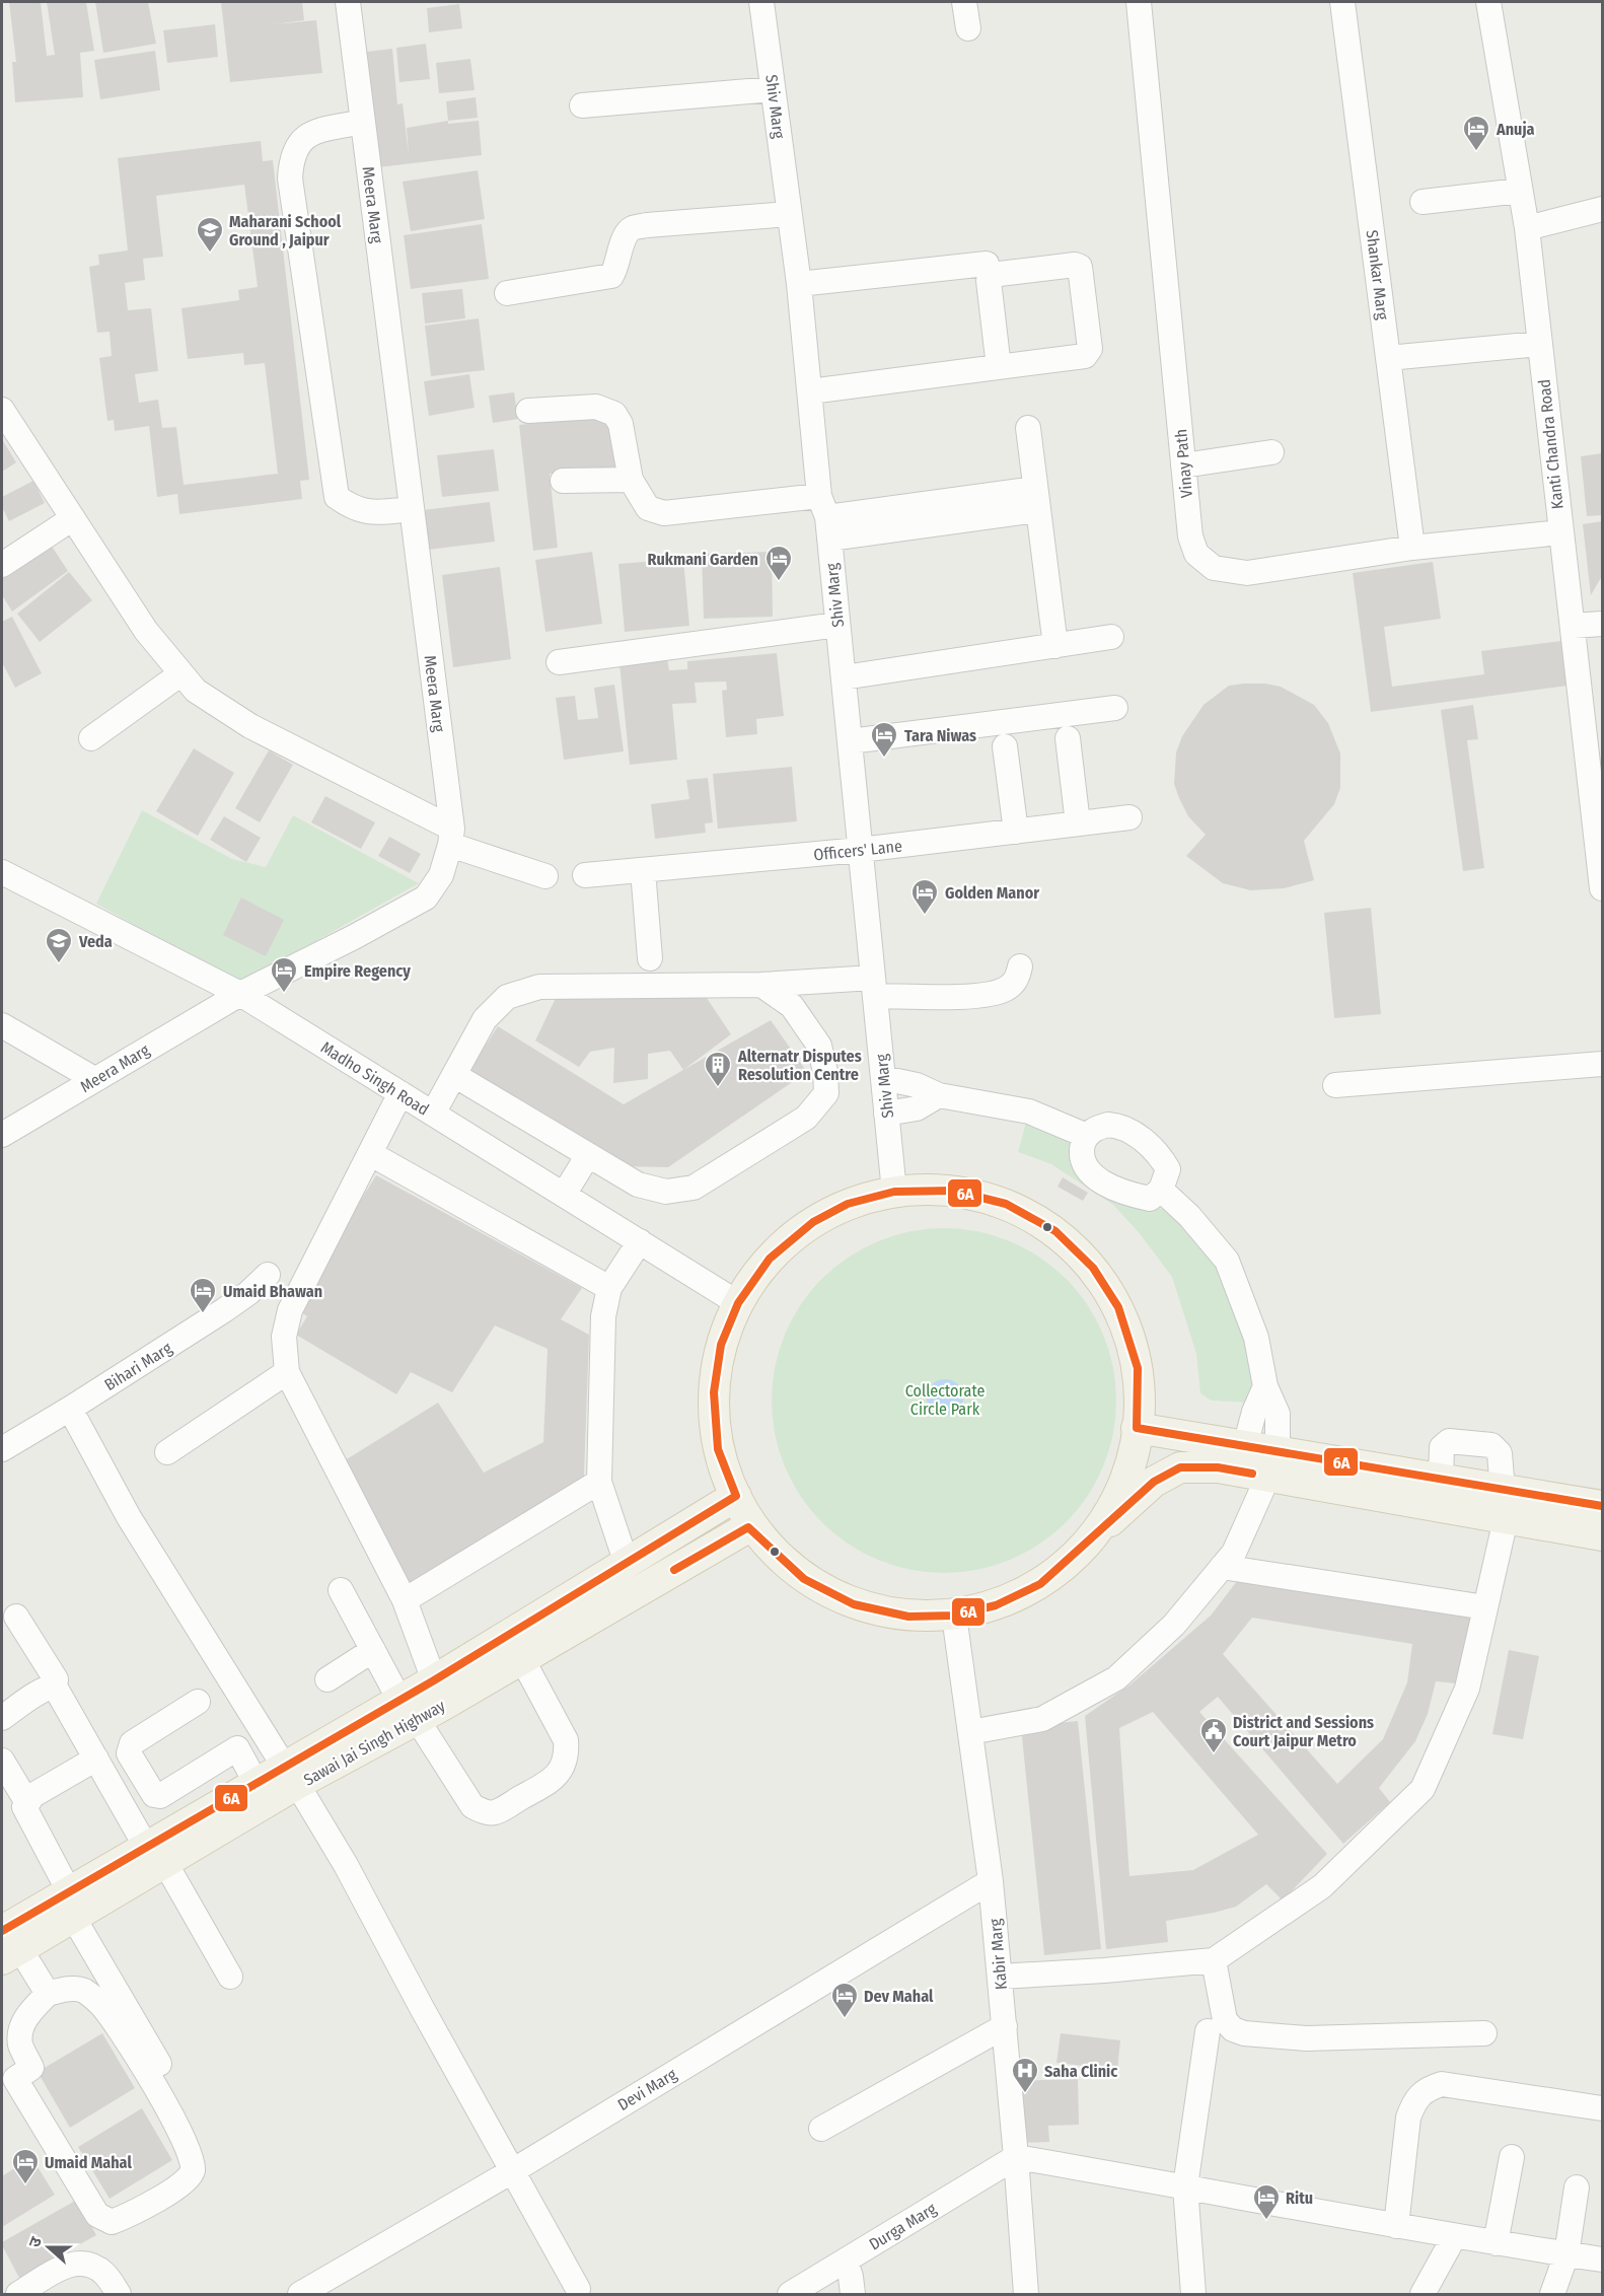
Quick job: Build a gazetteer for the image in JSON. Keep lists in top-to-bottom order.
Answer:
{
  "streets": {
    "main road": ["Sawai Jai Singh Highway"],
    "street": [
      "Shiv Marg",
      "Meera Marg",
      "Shankar Marg",
      "Kanti Chandra Road",
      "Vinay Path",
      "Officers' Lane",
      "Madho Singh Road",
      "Bihari Marg",
      "Kabir Marg",
      "Devi Marg",
      "Durga Marg"
    ]
  },
  "crossings": [
    ["Shiv Marg", "Officers' Lane"],
    ["Meera Marg", "Madho Singh Road"],
    ["Shankar Marg", "Vinay Path"],
    ["Kanti Chandra Road", "Vinay Path"],
    ["Kabir Marg", "Devi Marg"],
    ["Kabir Marg", "Durga Marg"]
  ],
  "parks": ["Collectorate Circle Park"],
  "places": {
    "hotel": [
      "Anuja",
      "Rukmani Garden",
      "Tara Niwas",
      "Golden Manor",
      "Empire Regency",
      "Umaid Bhawan",
      "Dev Mahal",
      "Umaid Mahal",
      "Ritu"
    ],
    "school or university": ["Maharani School Ground , Jaipur", "Veda"],
    "building": ["Alternatr Disputes Resolution Centre"],
    "public building": ["District and Sessions Court Jaipur Metro"],
    "hospital": ["Saha Clinic"]
  },
  "lines": ["transit line 6A"],
  "north": "left"
}
